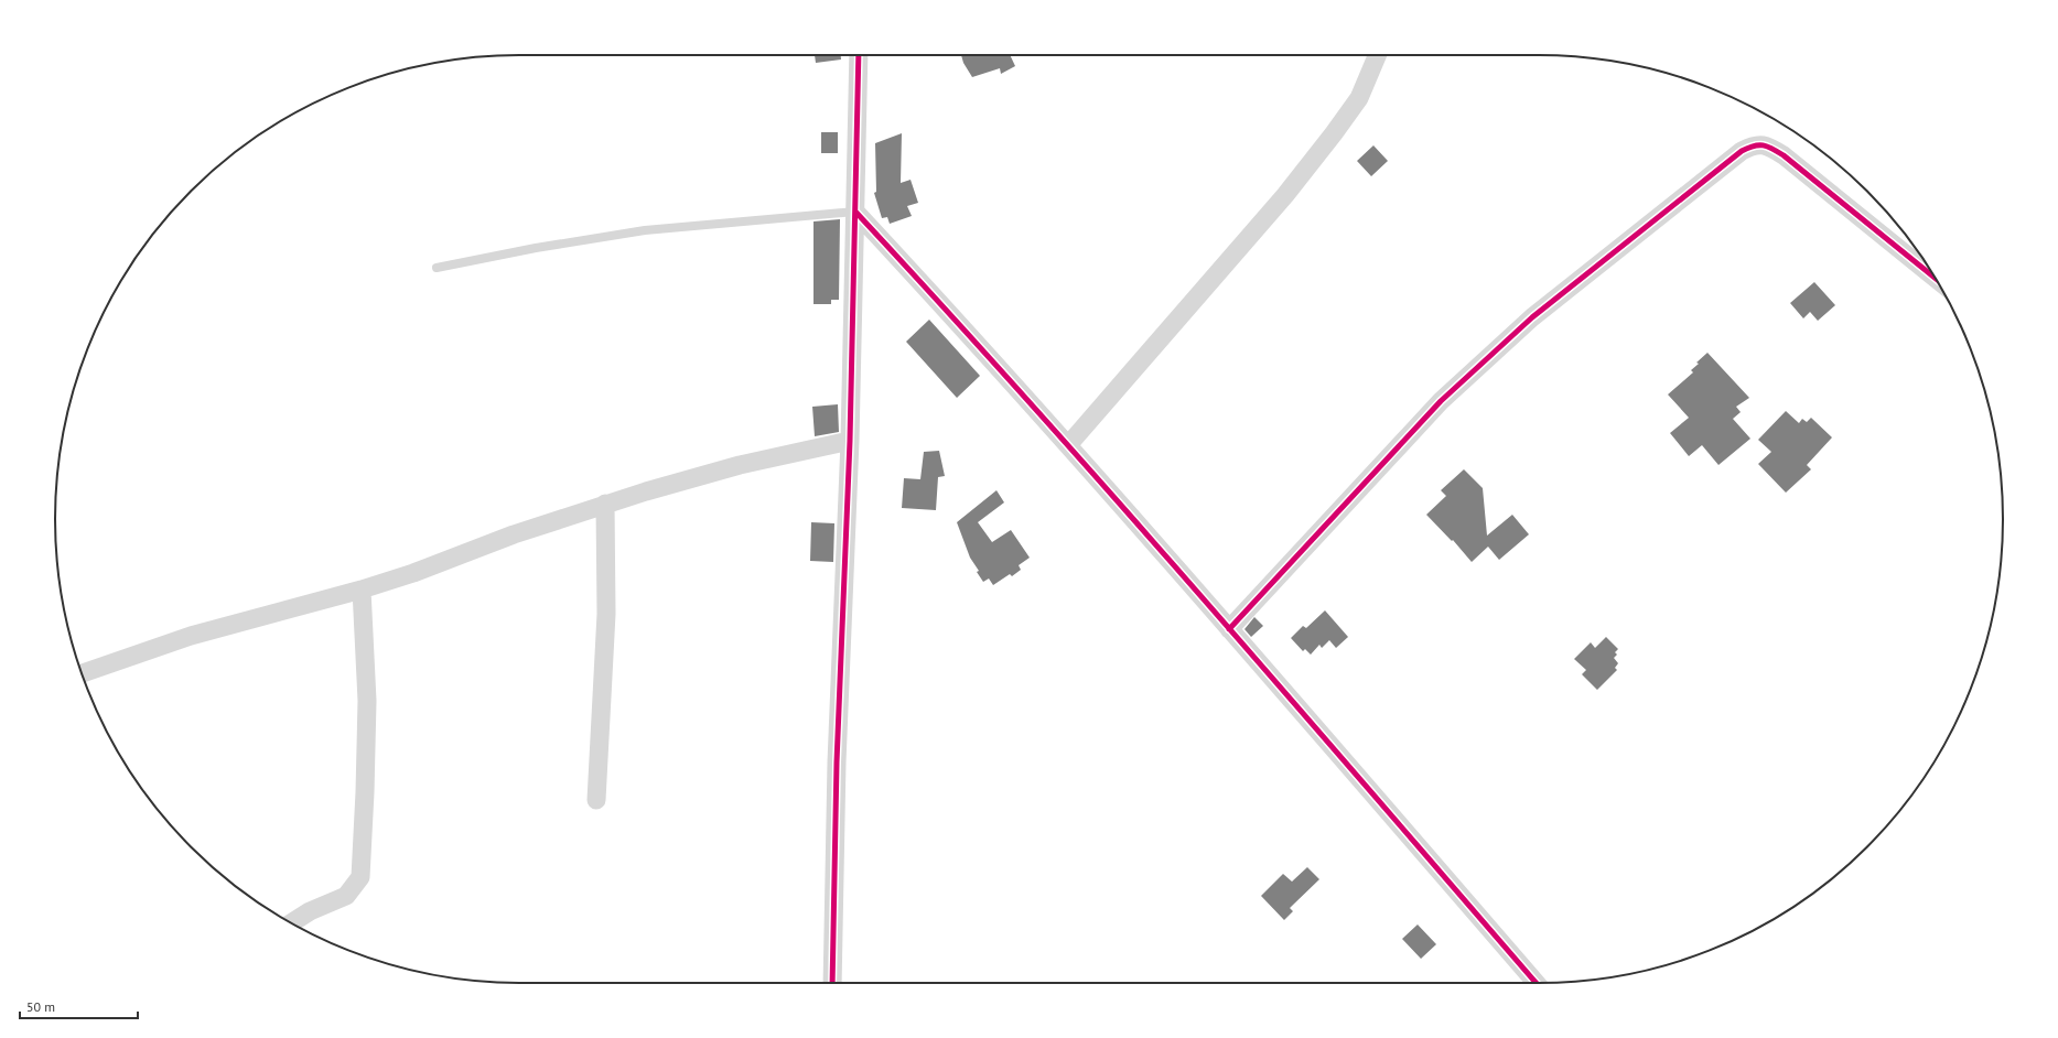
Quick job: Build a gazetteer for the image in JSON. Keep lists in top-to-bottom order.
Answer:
{
  "scale_bar": "50 m"
}
